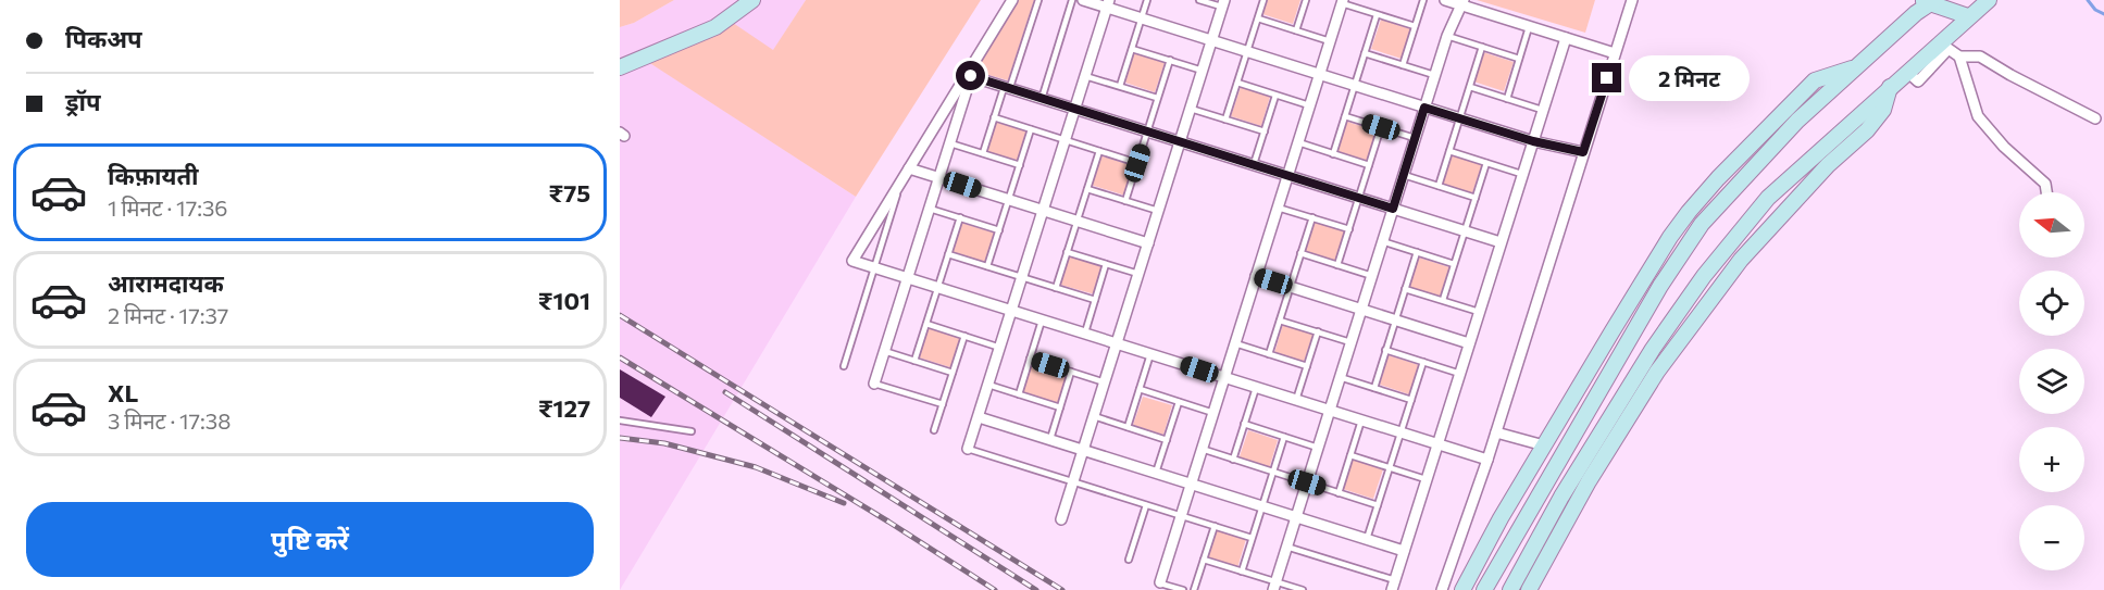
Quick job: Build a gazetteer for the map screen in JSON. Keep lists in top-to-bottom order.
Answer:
{
  "north": "left",
  "page": {
    "banner": ["पिकअप", "ड्रॉप"],
    "bubble": "2 मिनट",
    "list": [
      {
        "name": "किफ़ायती",
        "note": "1 मिनट · 17:36",
        "value": "₹75"
      },
      {
        "name": "आरामदायक",
        "note": "2 मिनट · 17:37",
        "value": "₹101"
      },
      {
        "name": "XL",
        "note": "3 मिनट · 17:38",
        "value": "₹127"
      }
    ],
    "map_buttons": ["+", "−"],
    "buttons": "पुष्टि करें"
  }
}
